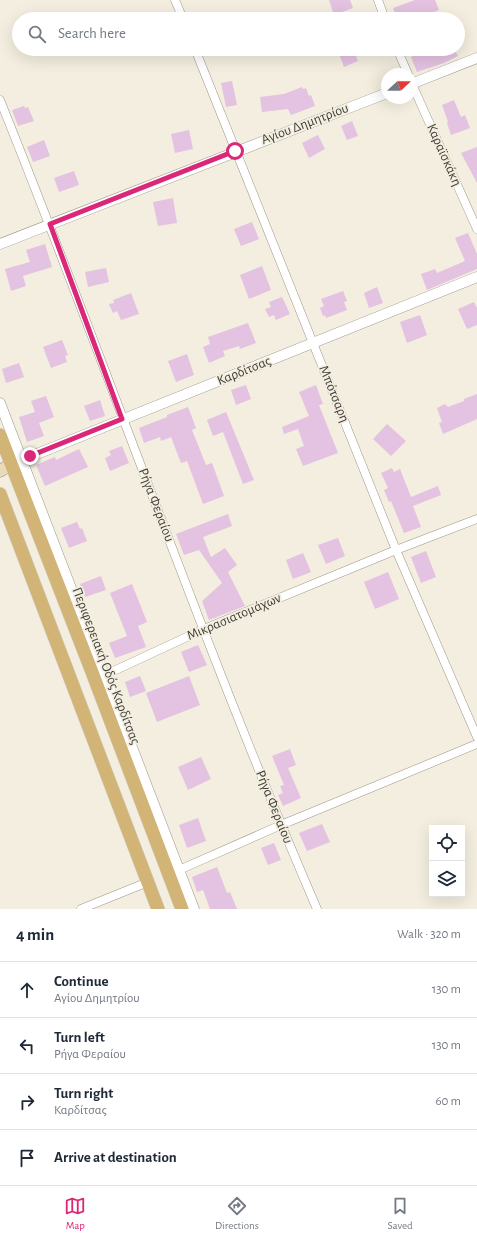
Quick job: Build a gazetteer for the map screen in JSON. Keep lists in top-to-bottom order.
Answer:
{
  "streets": {
    "main road": ["Περιφερειακή Οδός Καρδίτσας"],
    "street": [
      "Αγίου Δημητρίου",
      "Καραϊσκάκη",
      "Καρδίτσας",
      "Μπότσαρη",
      "Ρήγα Φεραίου",
      "Μικρασιατομάχων"
    ]
  },
  "crossings": [
    ["Αγίου Δημητρίου", "Μπότσαρη"],
    ["Αγίου Δημητρίου", "Ρήγα Φεραίου"],
    ["Καρδίτσας", "Μπότσαρη"],
    ["Καρδίτσας", "Ρήγα Φεραίου"],
    ["Καρδίτσας", "Περιφερειακή Οδός Καρδίτσας"],
    ["Μπότσαρη", "Μικρασιατομάχων"],
    ["Ρήγα Φεραίου", "Μικρασιατομάχων"]
  ],
  "north": "right",
  "page": {
    "search": "Search here",
    "heading": ["4 min", "Walk · 320 m"],
    "list": [
      ["Continue", "Αγίου Δημητρίου", "130 m"],
      ["Turn left", "Ρήγα Φεραίου", "130 m"],
      ["Turn right", "Καρδίτσας", "60 m"],
      "Arrive at destination"
    ],
    "nav": ["Map", "Directions", "Saved"]
  }
}
